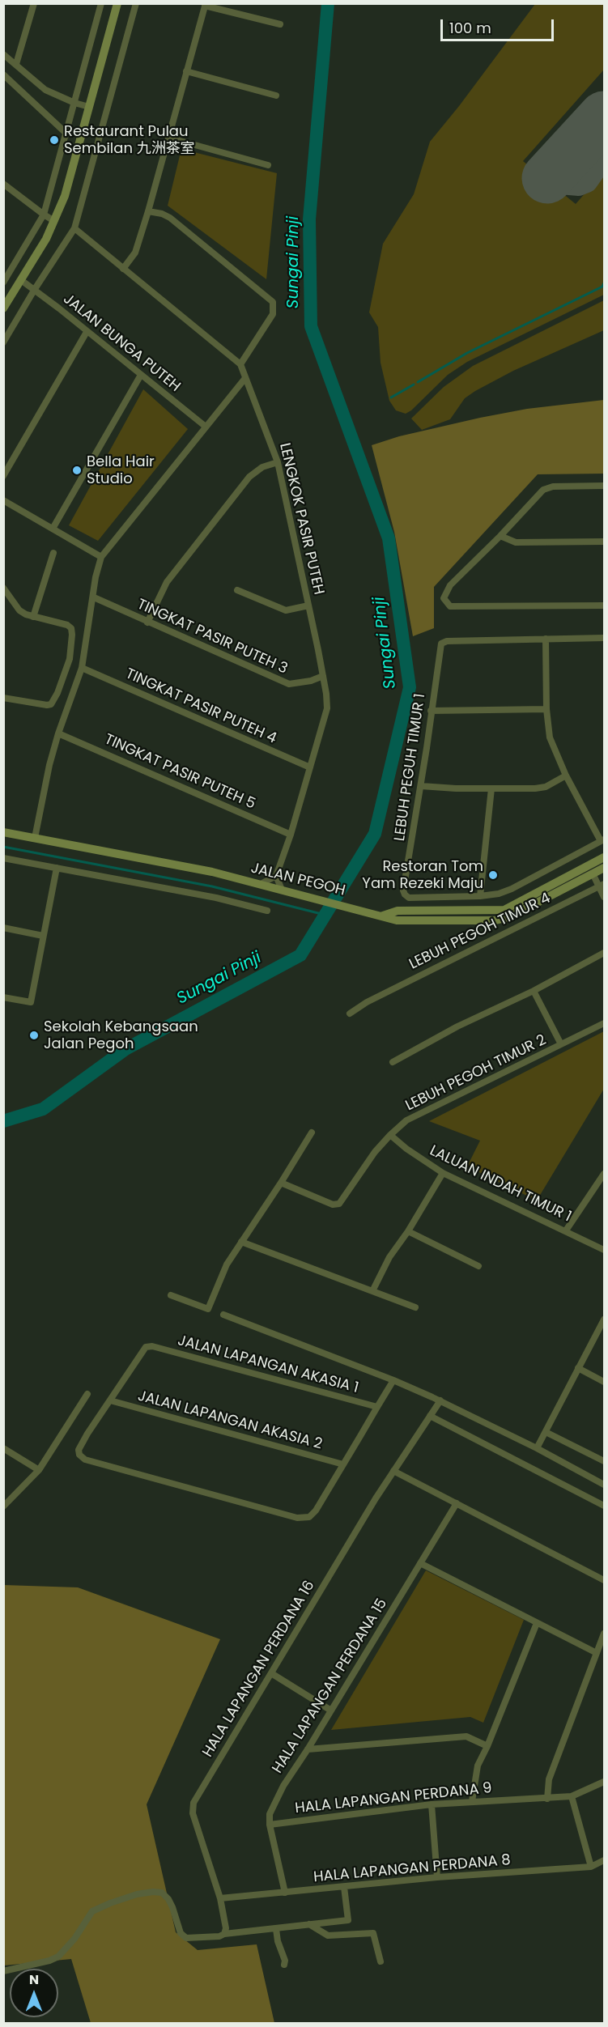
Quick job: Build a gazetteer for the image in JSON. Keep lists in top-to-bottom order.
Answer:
{
  "streets": {
    "street": [
      "JALAN BUNGA PUTEH",
      "LENGKOK PASIR PUTEH",
      "TINGKAT PASIR PUTEH 3",
      "TINGKAT PASIR PUTEH 4",
      "LEBUH PEGUH TIMUR 1",
      "TINGKAT PASIR PUTEH 5",
      "JALAN PEGOH",
      "LEBUH PEGOH TIMUR 4",
      "LEBUH PEGOH TIMUR 2",
      "LALUAN INDAH TIMUR 1",
      "JALAN LAPANGAN AKASIA 1",
      "JALAN LAPANGAN AKASIA 2",
      "HALA LAPANGAN PERDANA 16",
      "HALA LAPANGAN PERDANA 15",
      "HALA LAPANGAN PERDANA 9",
      "HALA LAPANGAN PERDANA 8"
    ]
  },
  "crossings": [
    ["LENGKOK PASIR PUTEH", "TINGKAT PASIR PUTEH 3"],
    ["LENGKOK PASIR PUTEH", "TINGKAT PASIR PUTEH 4"],
    ["LENGKOK PASIR PUTEH", "TINGKAT PASIR PUTEH 5"],
    ["LEBUH PEGOH TIMUR 2", "LALUAN INDAH TIMUR 1"],
    ["JALAN LAPANGAN AKASIA 1", "JALAN LAPANGAN AKASIA 2"],
    ["HALA LAPANGAN PERDANA 16", "HALA LAPANGAN PERDANA 8"],
    ["HALA LAPANGAN PERDANA 15", "HALA LAPANGAN PERDANA 9"],
    ["HALA LAPANGAN PERDANA 15", "HALA LAPANGAN PERDANA 8"]
  ],
  "water": ["Sungai Pinji"],
  "places": [
    "Restaurant Pulau Sembilan 九洲茶室",
    "Bella Hair Studio",
    "Restoran Tom Yam Rezeki Maju",
    "Sekolah Kebangsaan Jalan Pegoh"
  ],
  "scale_bar": "100 m",
  "north": "top"
}
